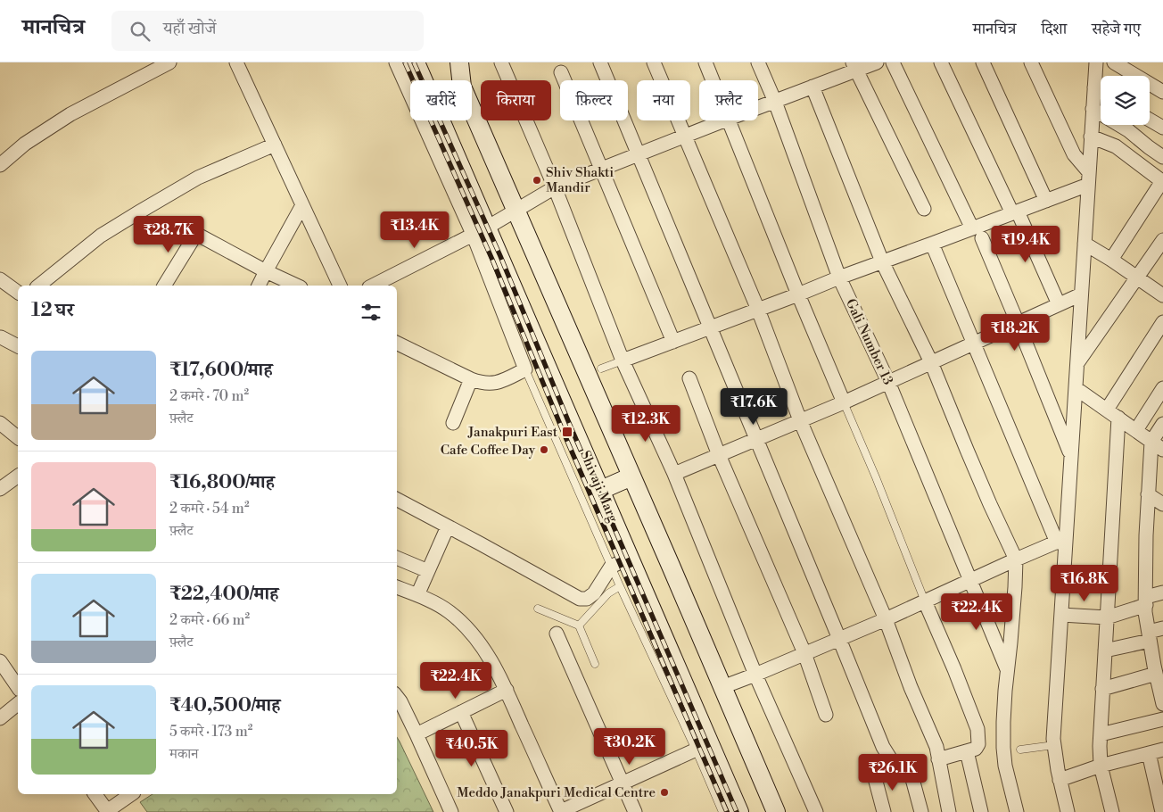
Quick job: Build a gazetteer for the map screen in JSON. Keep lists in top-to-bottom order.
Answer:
{
  "streets": {
    "main road": ["Shivaji Marg"],
    "street": ["Gali Number 13"]
  },
  "places": {
    "other": ["Shiv Shakti Mandir", "Cafe Coffee Day", "Meddo Janakpuri Medical Centre"],
    "transit": ["Janakpuri East"]
  },
  "page": {
    "header": "मानचित्र",
    "search": "यहाँ खोजें",
    "nav": ["मानचित्र", "दिशा", "सहेजे गए"],
    "chip": [
      "खरीदें",
      "किराया",
      "फ़िल्टर",
      "नया",
      "फ़्लैट"
    ],
    "price": [
      "₹13.4K",
      "₹28.7K",
      "₹19.4K",
      "₹18.2K",
      "₹17.6K",
      "₹12.3K",
      "₹16.8K",
      "₹22.4K",
      "₹22.4K",
      "₹30.2K",
      "₹40.5K",
      "₹26.1K"
    ],
    "heading": "12 घर",
    "list": [
      {
        "name": "₹17,600/माह",
        "note": "2 कमरे · 70 m² · फ़्लैट"
      },
      {
        "name": "₹16,800/माह",
        "note": "2 कमरे · 54 m² · फ़्लैट"
      },
      {
        "name": "₹22,400/माह",
        "note": "2 कमरे · 66 m² · फ़्लैट"
      },
      {
        "name": "₹40,500/माह",
        "note": "5 कमरे · 173 m² · मकान"
      }
    ]
  }
}
